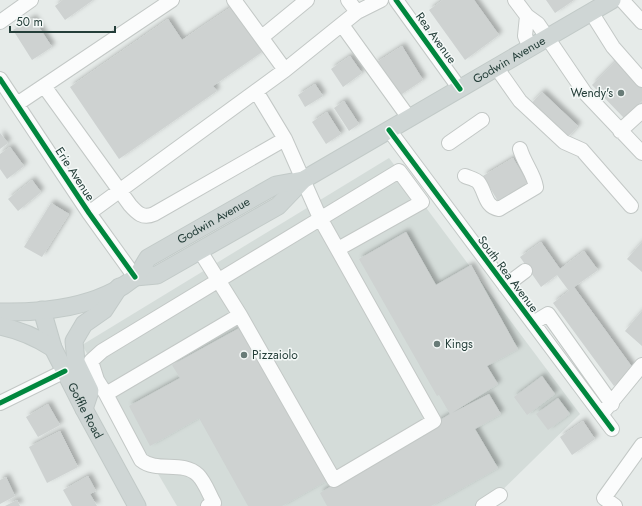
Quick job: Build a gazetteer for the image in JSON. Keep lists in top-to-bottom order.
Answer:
{
  "streets": {
    "main road": ["Godwin Avenue", "Goffle Road"],
    "street": ["Rea Avenue", "Erie Avenue", "South Rea Avenue"]
  },
  "crossings": [
    ["Rea Avenue", "Godwin Avenue"],
    ["Godwin Avenue", "Erie Avenue"],
    ["Godwin Avenue", "South Rea Avenue"],
    ["Godwin Avenue", "Goffle Road"]
  ],
  "places": ["Wendy's", "Kings", "Pizzaiolo"],
  "scale_bar": "50 m"
}
